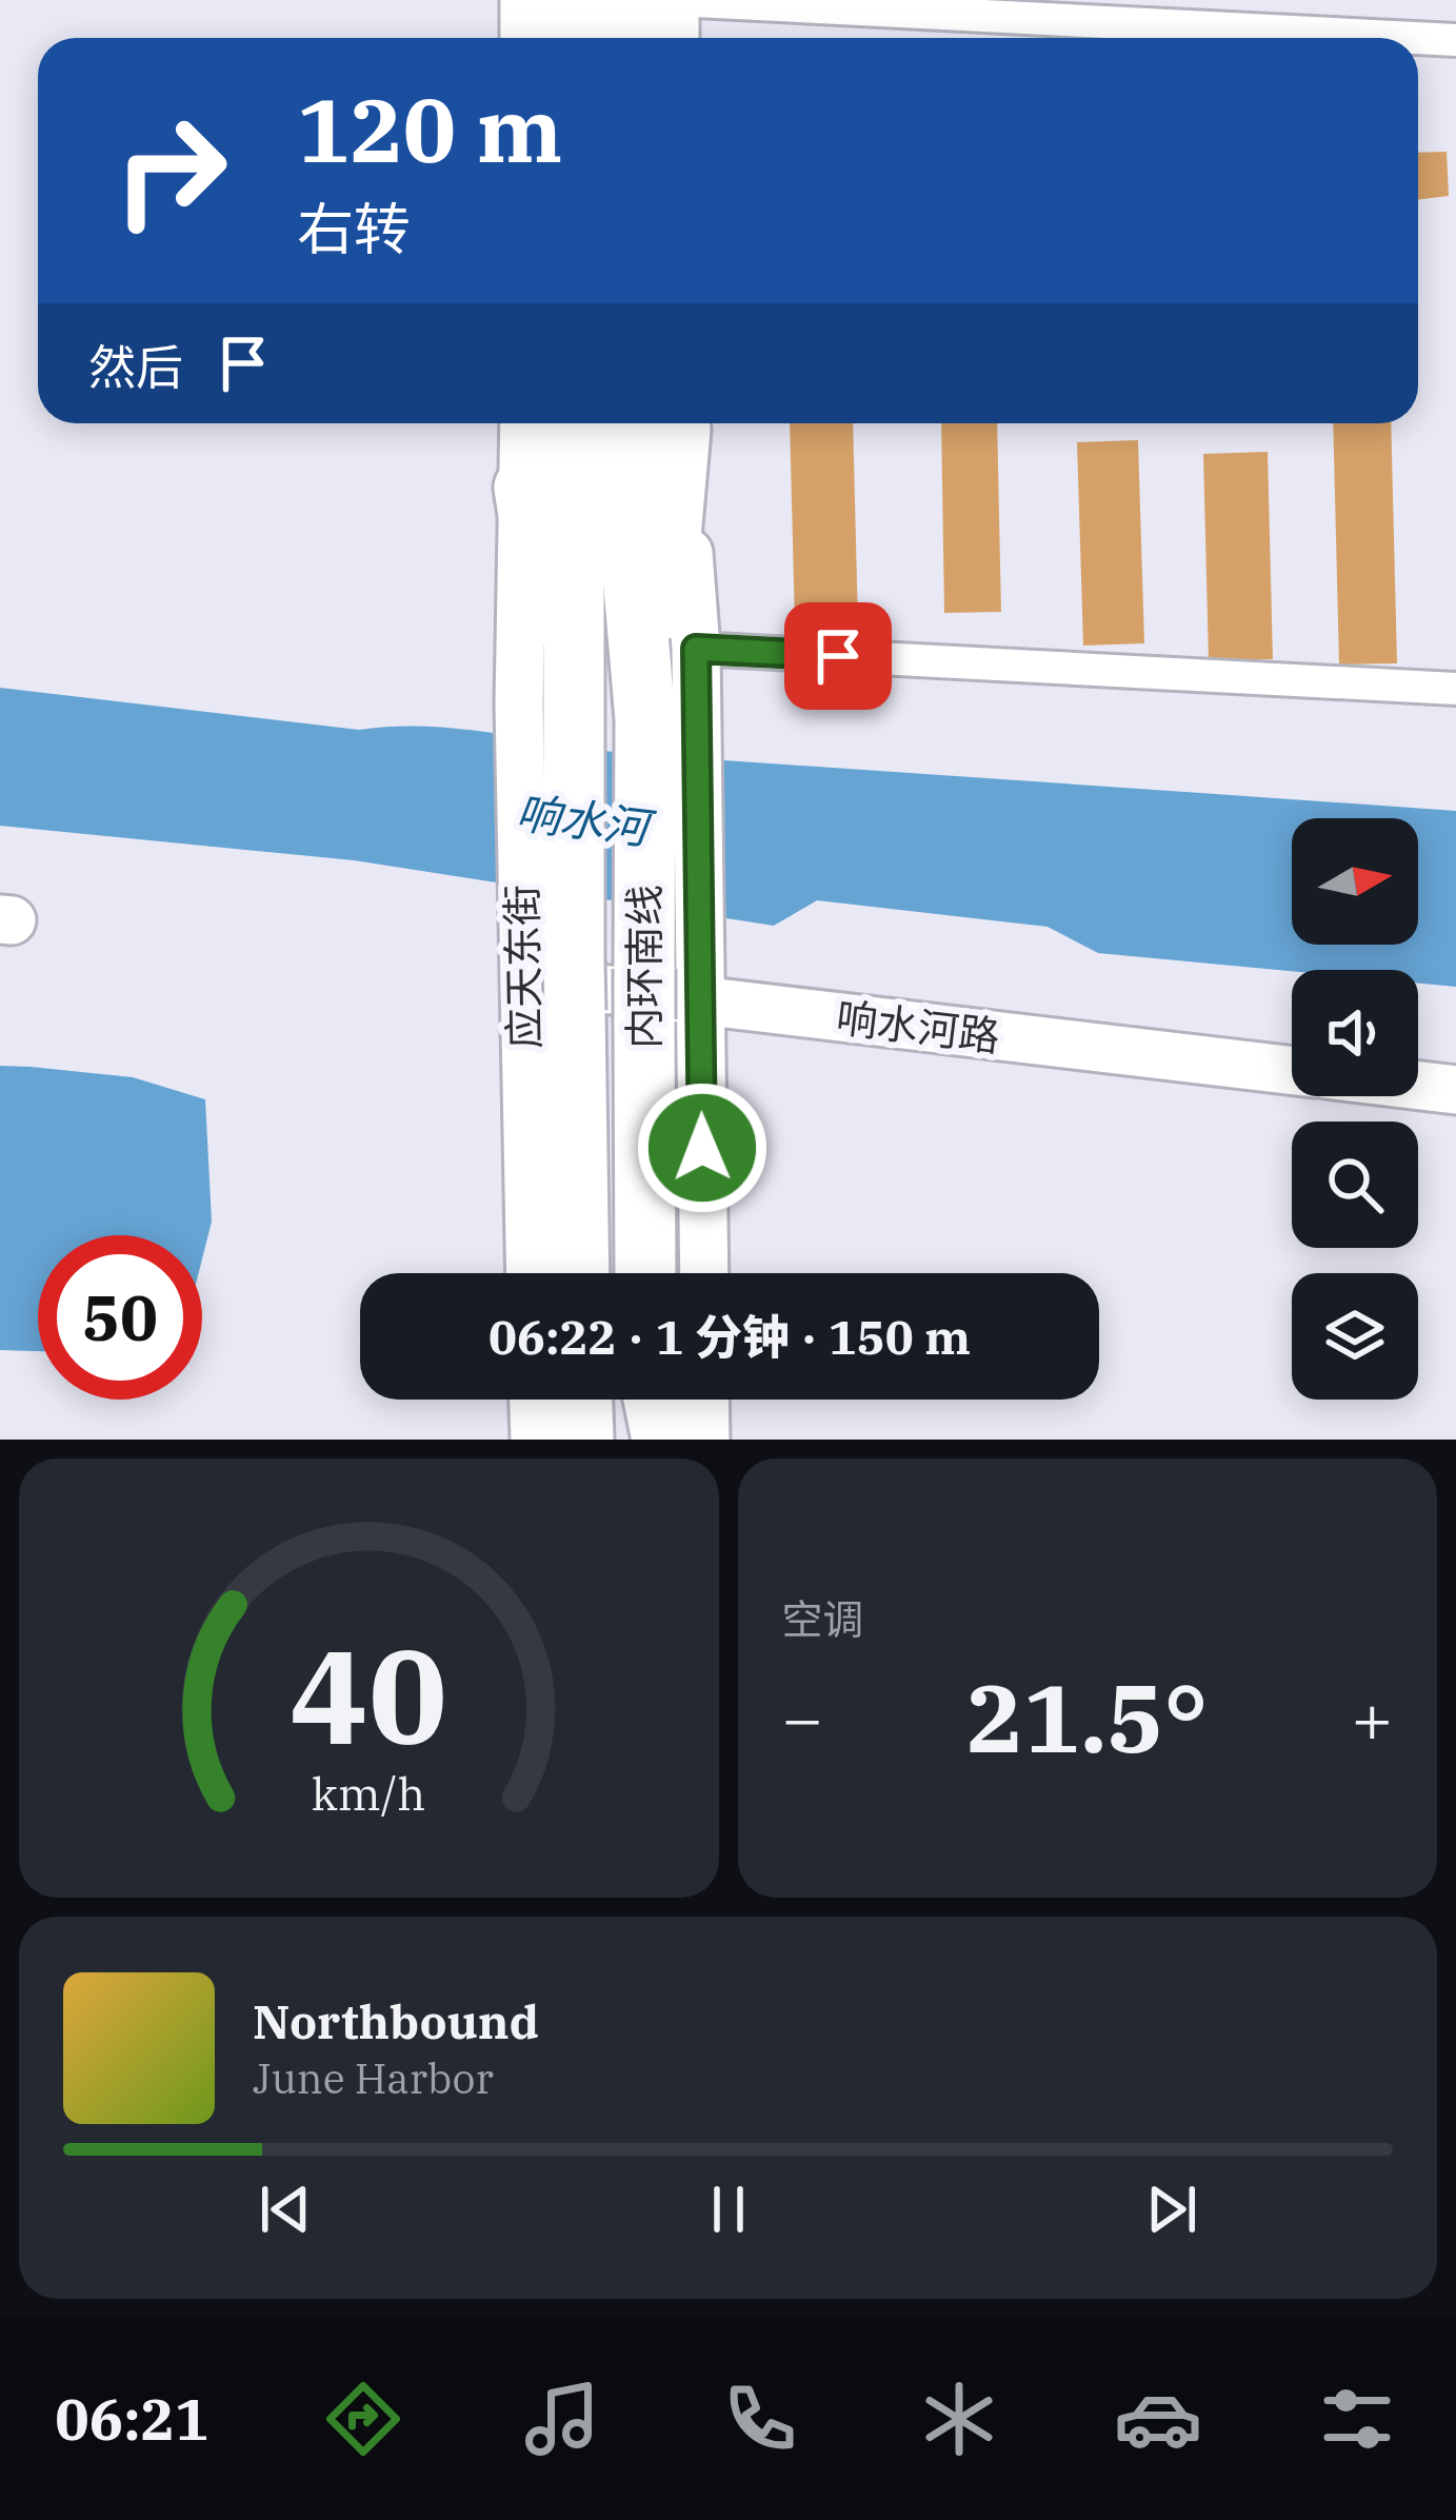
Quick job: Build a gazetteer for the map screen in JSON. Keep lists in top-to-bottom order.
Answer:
{
  "streets": {
    "highway": ["内环南线"],
    "main road": ["应天东街", "响水河路"]
  },
  "crossings": [
    ["应天东街", "内环南线"],
    ["应天东街", "响水河路"],
    ["内环南线", "响水河路"]
  ],
  "water": ["响水河"],
  "north": "right",
  "page": {
    "turn": ["120 m", "右转"],
    "then": "然后",
    "limit": "50",
    "trip": "06:22 · 1 分钟 · 150 m",
    "tile": "空调",
    "heat": ["−", "21.5°", "+"],
    "song": ["Northbound", "June Harbor"],
    "tabs": "06:21",
    "gauge": ["40", "km/h"]
  }
}
